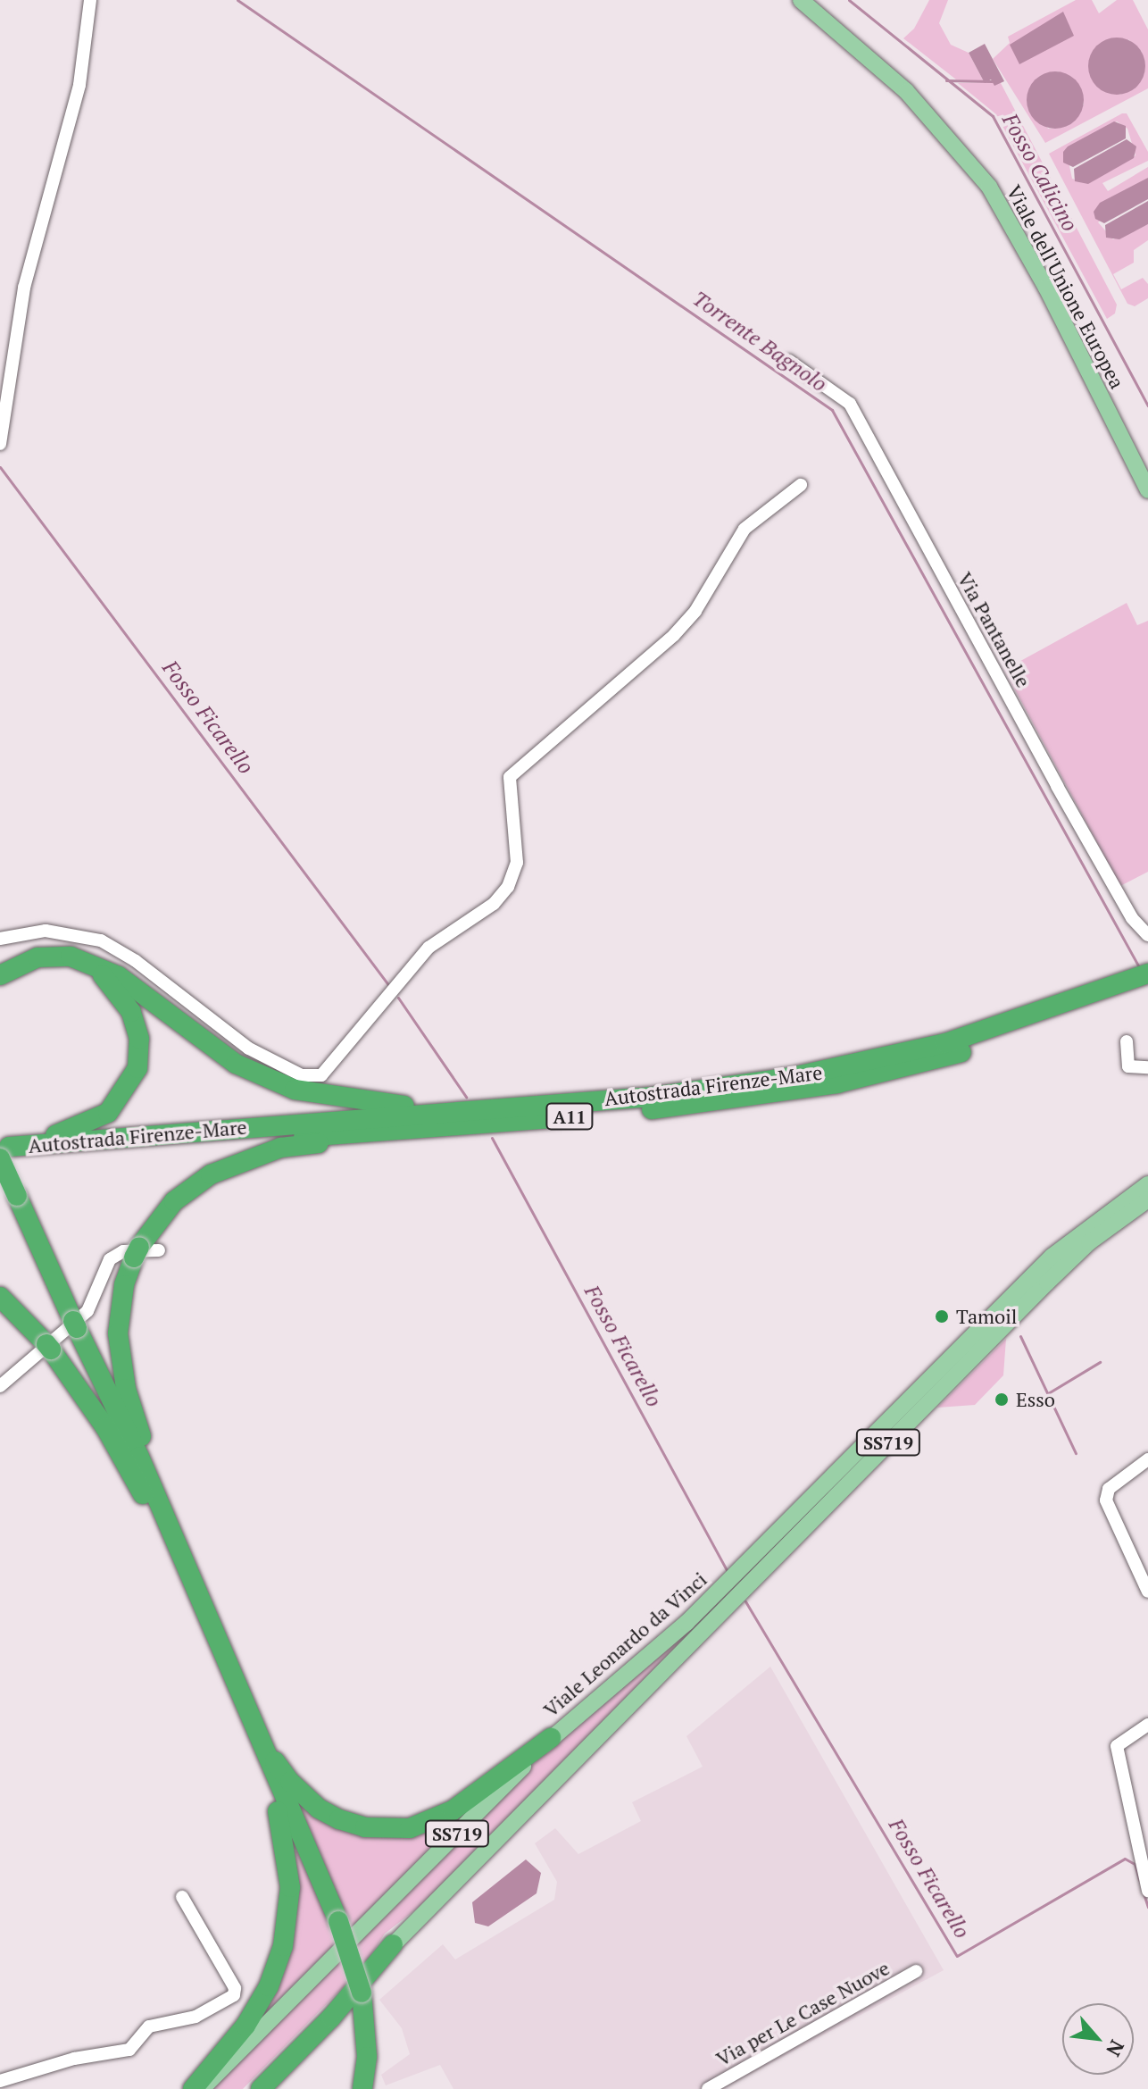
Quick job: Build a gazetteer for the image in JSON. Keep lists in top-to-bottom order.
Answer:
{
  "streets": {
    "highway": ["Autostrada Firenze-Mare", "A11"],
    "main road": ["Viale dell'Unione Europea", "SS719", "Viale Leonardo da Vinci"],
    "street": ["Via Pantanelle", "Via per Le Case Nuove"]
  },
  "water": ["Fosso Calicino", "Torrente Bagnolo", "Fosso Ficarello"],
  "places": ["Tamoil", "Esso"],
  "north": "bottom right"
}
